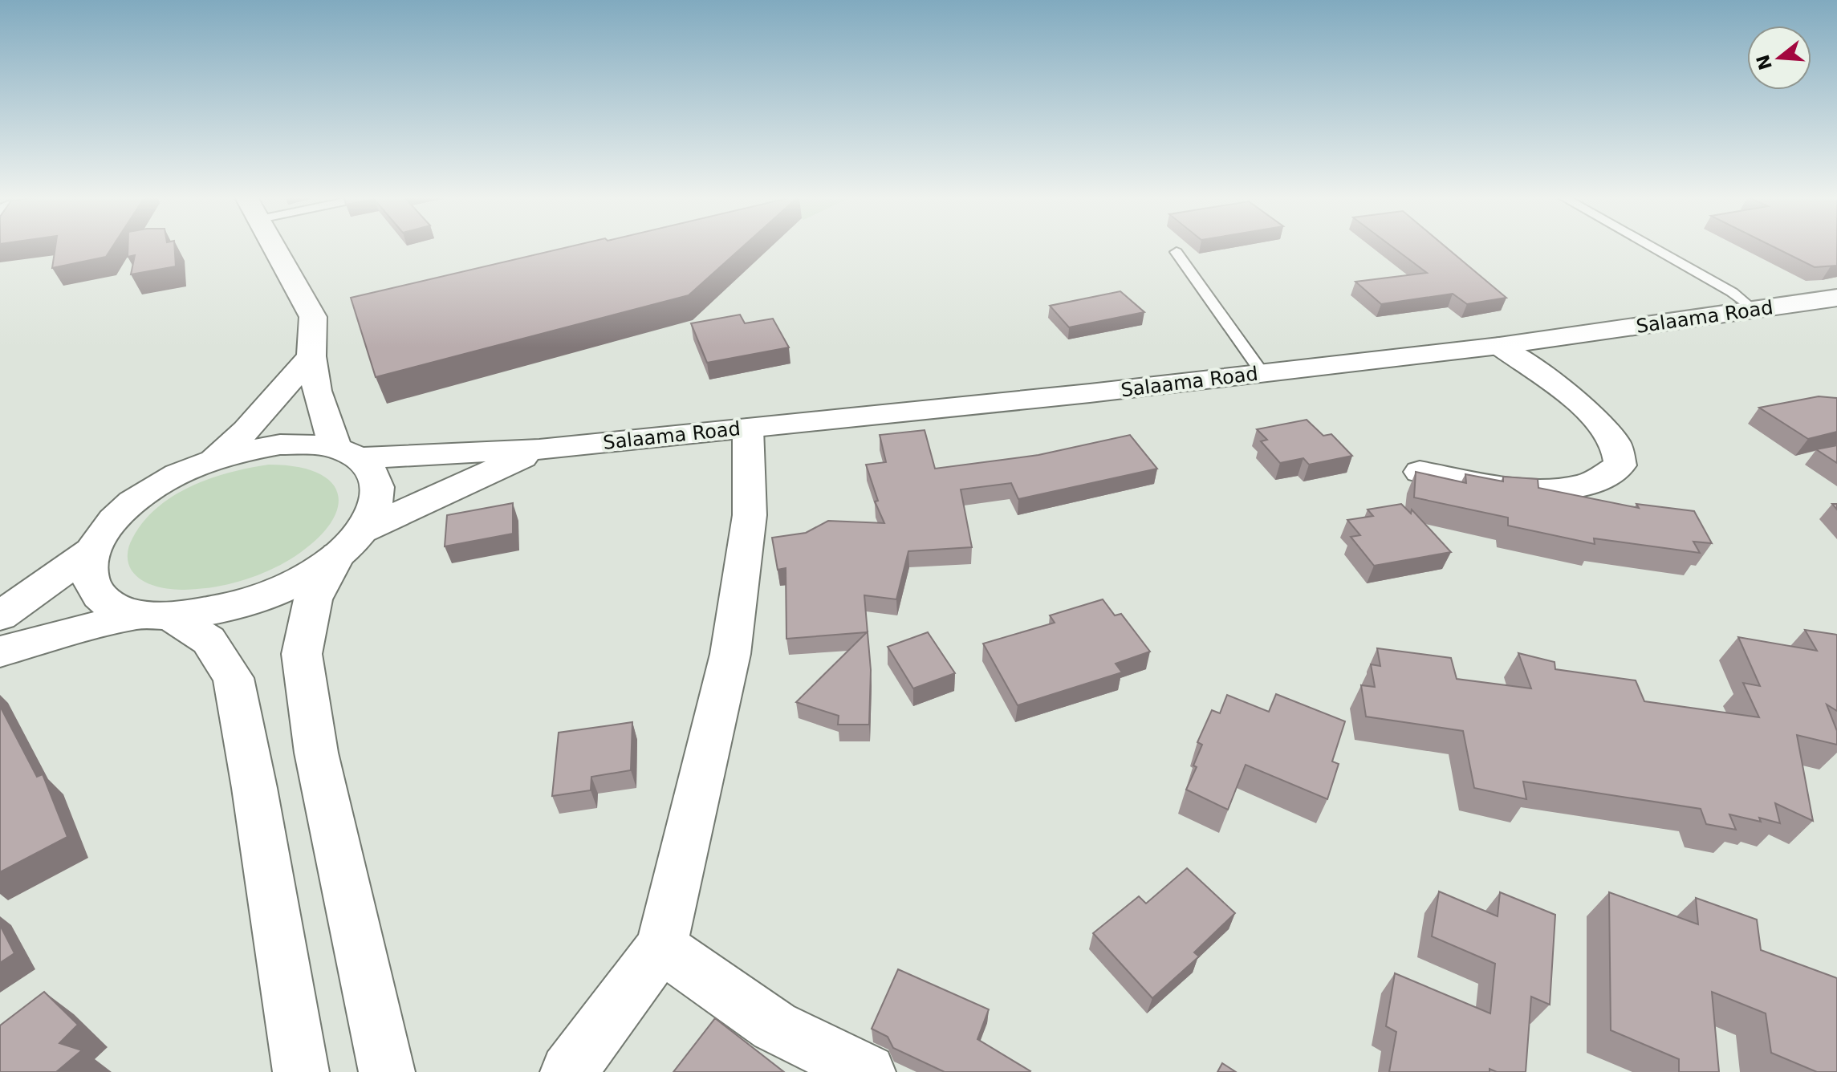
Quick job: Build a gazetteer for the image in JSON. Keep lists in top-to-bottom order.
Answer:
{
  "streets": {
    "main road": ["Salaama Road"]
  },
  "north": "left"
}
